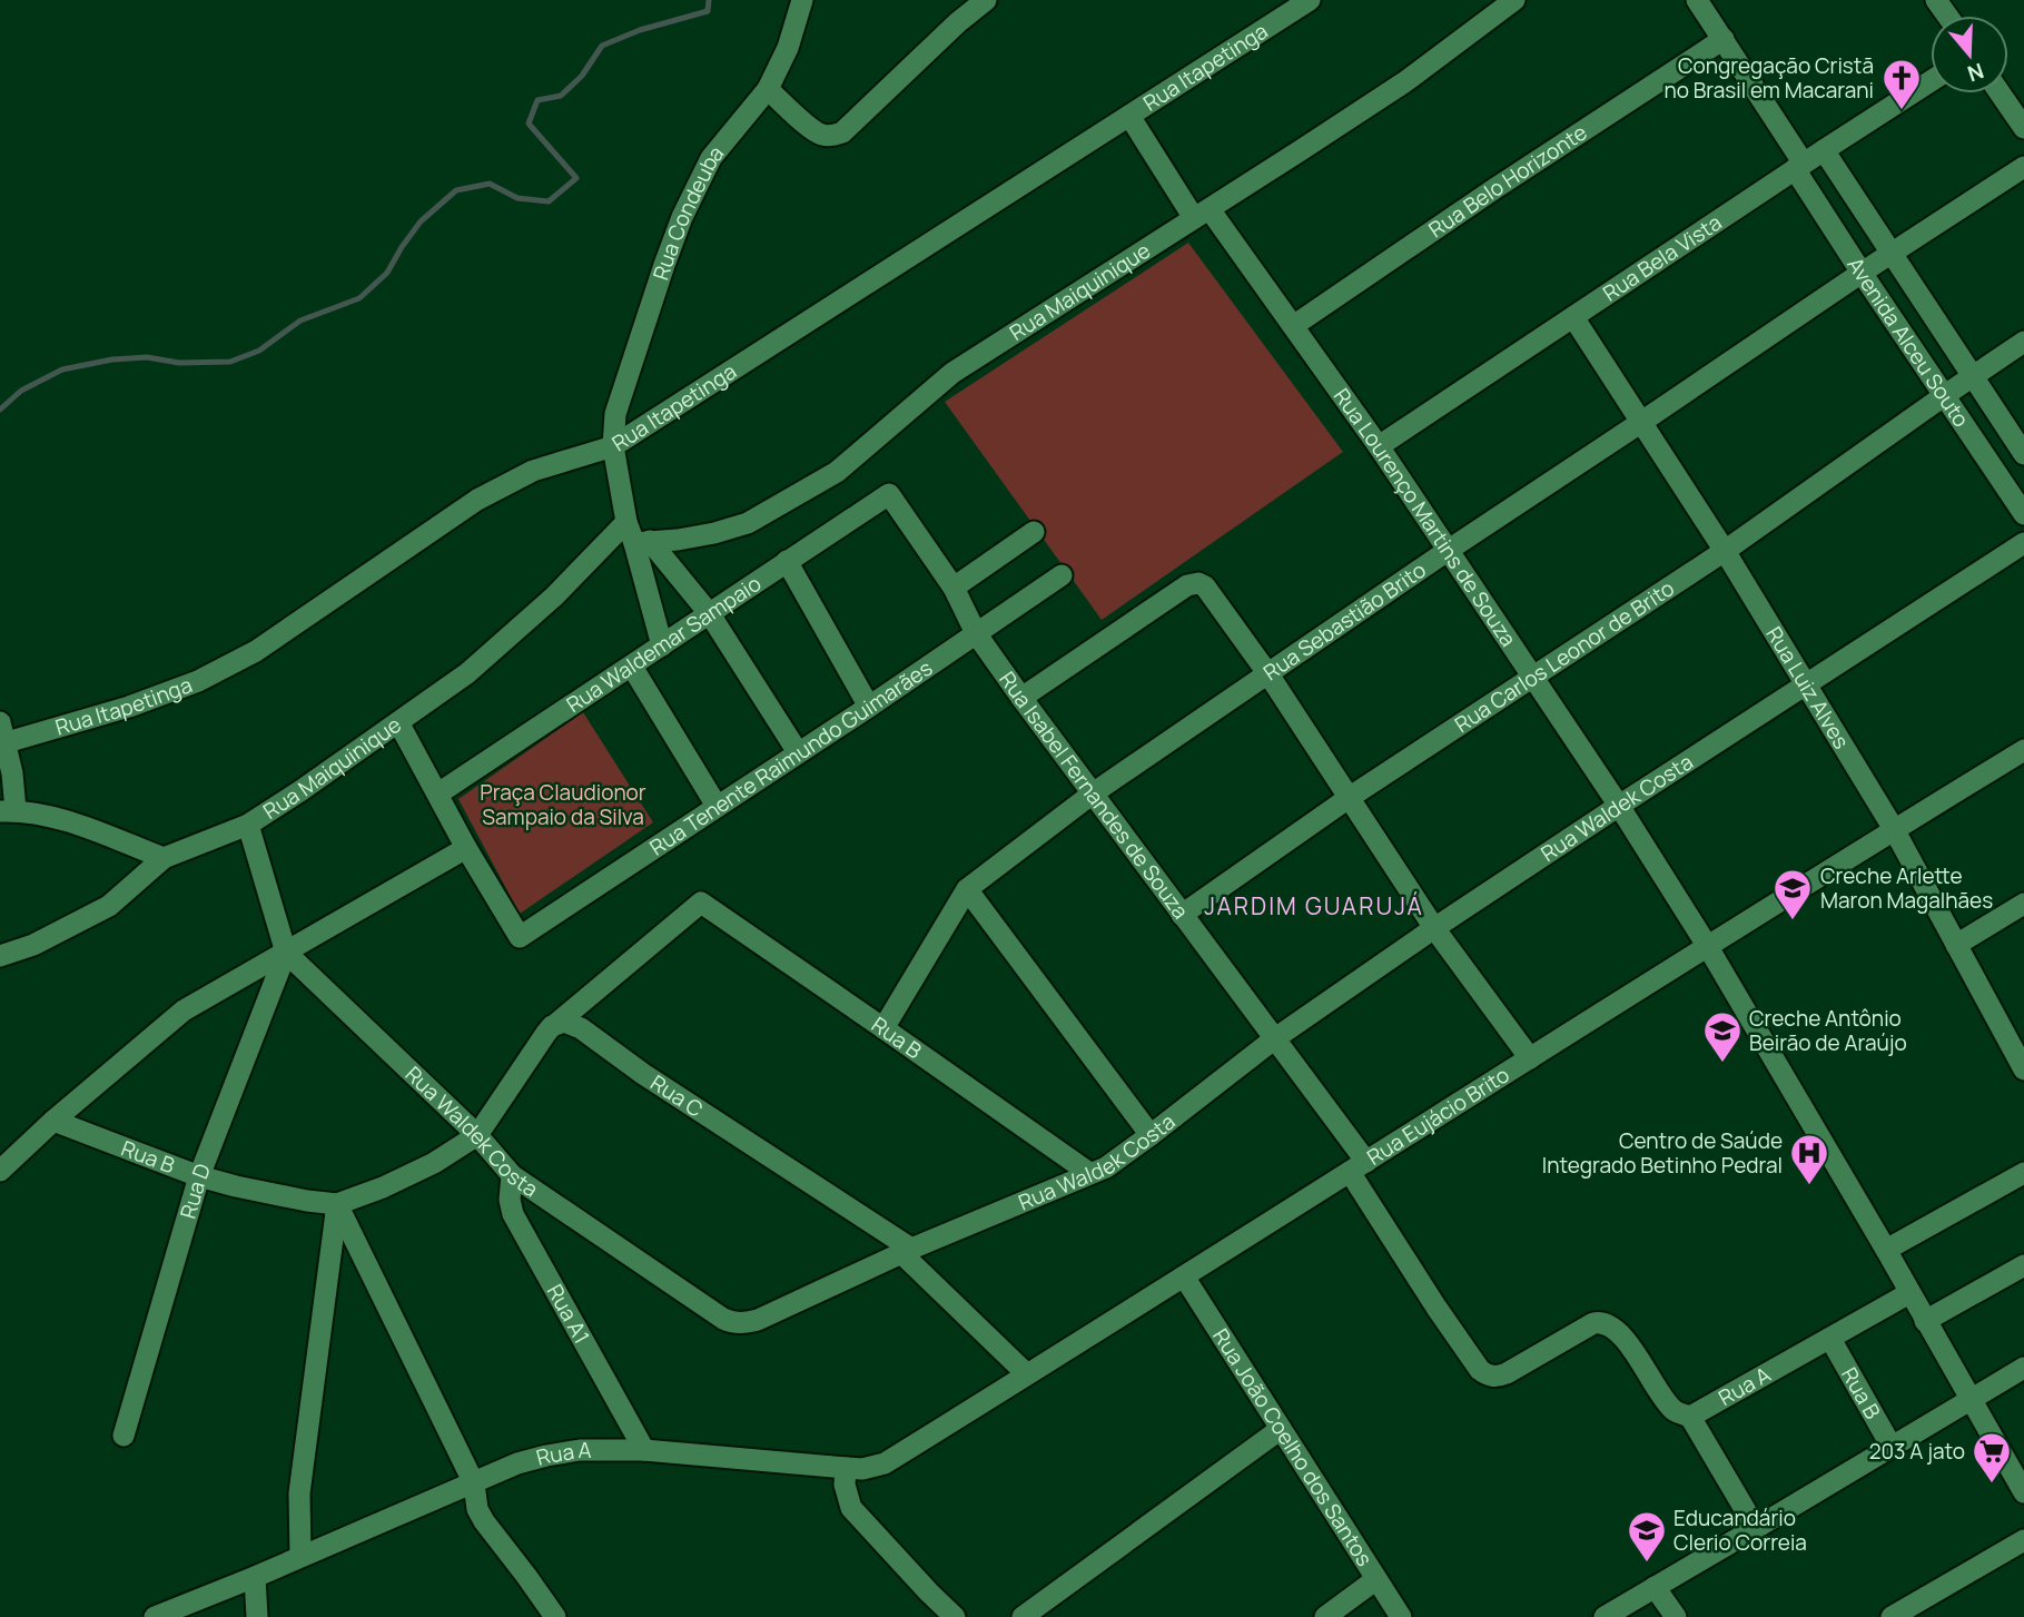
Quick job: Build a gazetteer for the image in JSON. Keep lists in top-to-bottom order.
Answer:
{
  "streets": {
    "street": [
      "Rua Itapetinga",
      "Rua Belo Horizonte",
      "Rua Condeuba",
      "Rua Bela Vista",
      "Rua Maiquinique",
      "Avenida Alceu Souto",
      "Rua Lourenço Martins de Souza",
      "Rua Sebastião Brito",
      "Rua Waldemar Sampaio",
      "Rua Carlos Leonor de Brito",
      "Rua Luiz Alves",
      "Rua Tenente Raimundo Guimarães",
      "Rua Isabel Fernandes de Souza",
      "Rua Waldek Costa",
      "Rua B",
      "Rua C",
      "Rua Eujácio Brito",
      "Rua D",
      "Rua A1",
      "Rua A",
      "Rua João Coelho dos Santos"
    ]
  },
  "crossings": [
    ["Rua Itapetinga", "Rua Condeuba"],
    ["Rua Itapetinga", "Rua Lourenço Martins de Souza"],
    ["Rua Belo Horizonte", "Avenida Alceu Souto"],
    ["Rua Belo Horizonte", "Rua Lourenço Martins de Souza"],
    ["Rua Condeuba", "Rua Maiquinique"],
    ["Rua Bela Vista", "Avenida Alceu Souto"],
    ["Rua Bela Vista", "Rua Lourenço Martins de Souza"],
    ["Rua Bela Vista", "Rua Luiz Alves"],
    ["Rua Maiquinique", "Rua Lourenço Martins de Souza"],
    ["Rua Maiquinique", "Rua Waldek Costa"],
    ["Avenida Alceu Souto", "Rua Sebastião Brito"],
    ["Avenida Alceu Souto", "Rua Carlos Leonor de Brito"],
    ["Rua Lourenço Martins de Souza", "Rua Sebastião Brito"],
    ["Rua Lourenço Martins de Souza", "Rua Carlos Leonor de Brito"],
    ["Rua Lourenço Martins de Souza", "Rua Waldek Costa"],
    ["Rua Lourenço Martins de Souza", "Rua Eujácio Brito"],
    ["Rua Lourenço Martins de Souza", "Rua A"],
    ["Rua Sebastião Brito", "Rua Luiz Alves"],
    ["Rua Sebastião Brito", "Rua Isabel Fernandes de Souza"],
    ["Rua Sebastião Brito", "Rua B"],
    ["Rua Waldemar Sampaio", "Rua Isabel Fernandes de Souza"],
    ["Rua Carlos Leonor de Brito", "Rua Luiz Alves"],
    ["Rua Carlos Leonor de Brito", "Rua Isabel Fernandes de Souza"],
    ["Rua Luiz Alves", "Rua Waldek Costa"],
    ["Rua Luiz Alves", "Rua Eujácio Brito"],
    ["Rua Tenente Raimundo Guimarães", "Rua Isabel Fernandes de Souza"],
    ["Rua Isabel Fernandes de Souza", "Rua Waldek Costa"],
    ["Rua Isabel Fernandes de Souza", "Rua Eujácio Brito"],
    ["Rua Isabel Fernandes de Souza", "Rua A"],
    ["Rua Waldek Costa", "Rua B"],
    ["Rua Waldek Costa", "Rua C"],
    ["Rua Waldek Costa", "Rua D"],
    ["Rua Waldek Costa", "Rua A1"],
    ["Rua B", "Rua C"],
    ["Rua B", "Rua D"],
    ["Rua B", "Rua A"],
    ["Rua C", "Rua Eujácio Brito"],
    ["Rua Eujácio Brito", "Rua A"],
    ["Rua Eujácio Brito", "Rua João Coelho dos Santos"],
    ["Rua A1", "Rua A"]
  ],
  "districts": ["JARDIM GUARUJÁ"],
  "parks": ["Praça Claudionor Sampaio da Silva"],
  "places": {
    "church": ["Congregação Cristã no Brasil em Macarani"],
    "school or university": ["Creche Arlette Maron Magalhães", "Creche Antônio Beirão de Araújo", "Educandário Clerio Correia"],
    "hospital": ["Centro de Saúde Integrado Betinho Pedral"],
    "supermarket": ["203 A jato"]
  },
  "north": "bottom"
}
